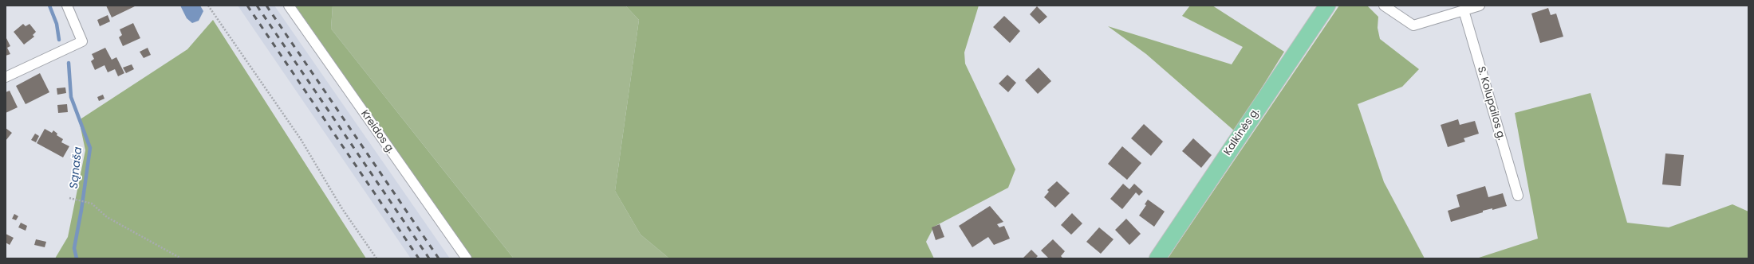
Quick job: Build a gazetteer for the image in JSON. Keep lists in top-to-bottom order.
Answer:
{
  "streets": {
    "main road": ["Kalkinės g."],
    "street": ["S. Kolupailos g.", "Kreidos g."]
  },
  "water": ["Sąnaša"]
}
